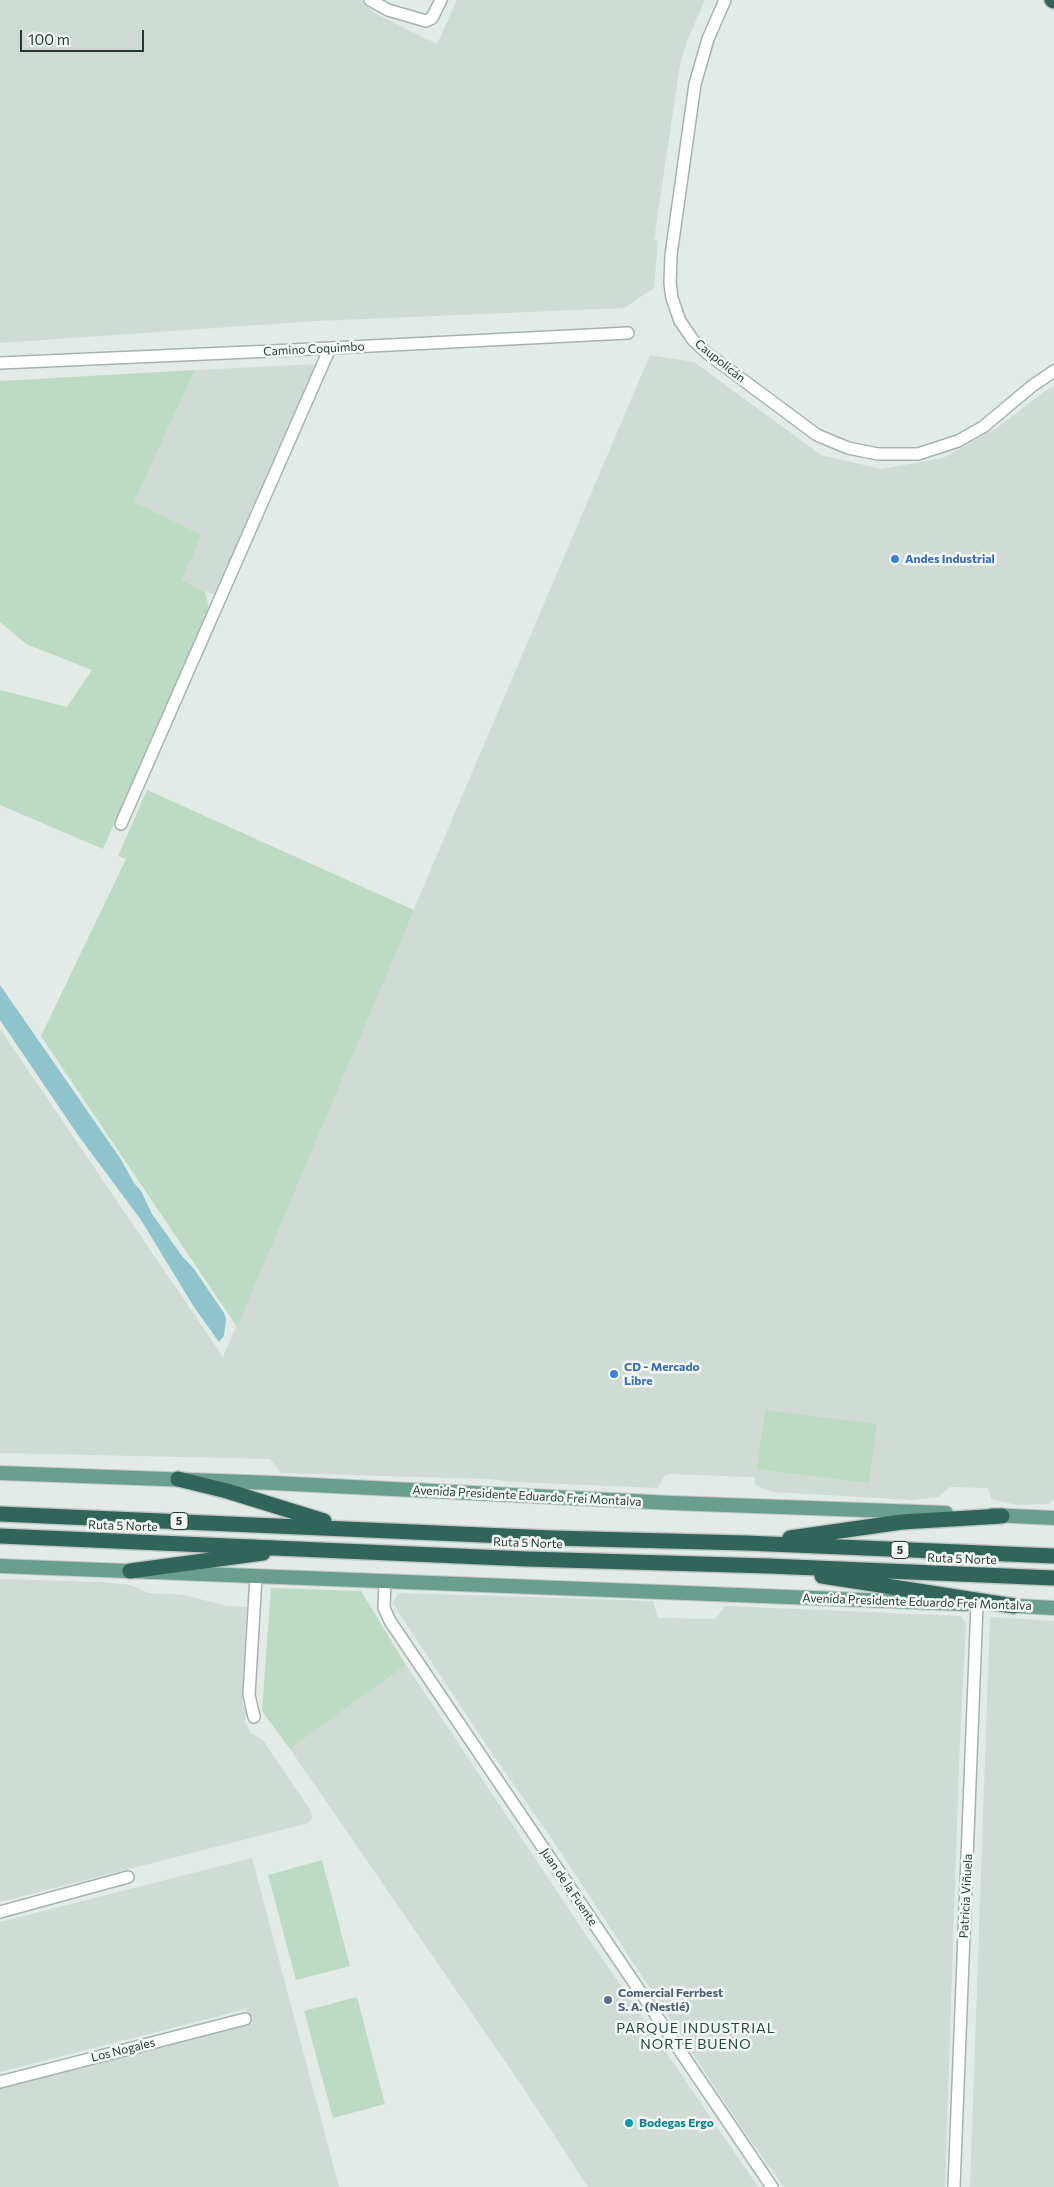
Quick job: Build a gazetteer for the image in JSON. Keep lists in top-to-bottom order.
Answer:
{
  "streets": {
    "highway": ["5", "Ruta 5 Norte"],
    "main road": ["Avenida Presidente Eduardo Frei Montalva"],
    "street": [
      "Camino Coquimbo",
      "Caupolicán",
      "Juan de la Fuente",
      "Patricia Viñuela",
      "Los Nogales"
    ]
  },
  "crossings": [
    ["Avenida Presidente Eduardo Frei Montalva", "Juan de la Fuente"],
    ["Avenida Presidente Eduardo Frei Montalva", "Patricia Viñuela"]
  ],
  "districts": ["PARQUE INDUSTRIAL NORTE BUENO"],
  "places": [
    "Andes Industrial",
    "CD - Mercado Libre",
    "Comercial Ferrbest S. A. (Nestlé)",
    "Bodegas Ergo"
  ],
  "scale_bar": "100 m"
}
